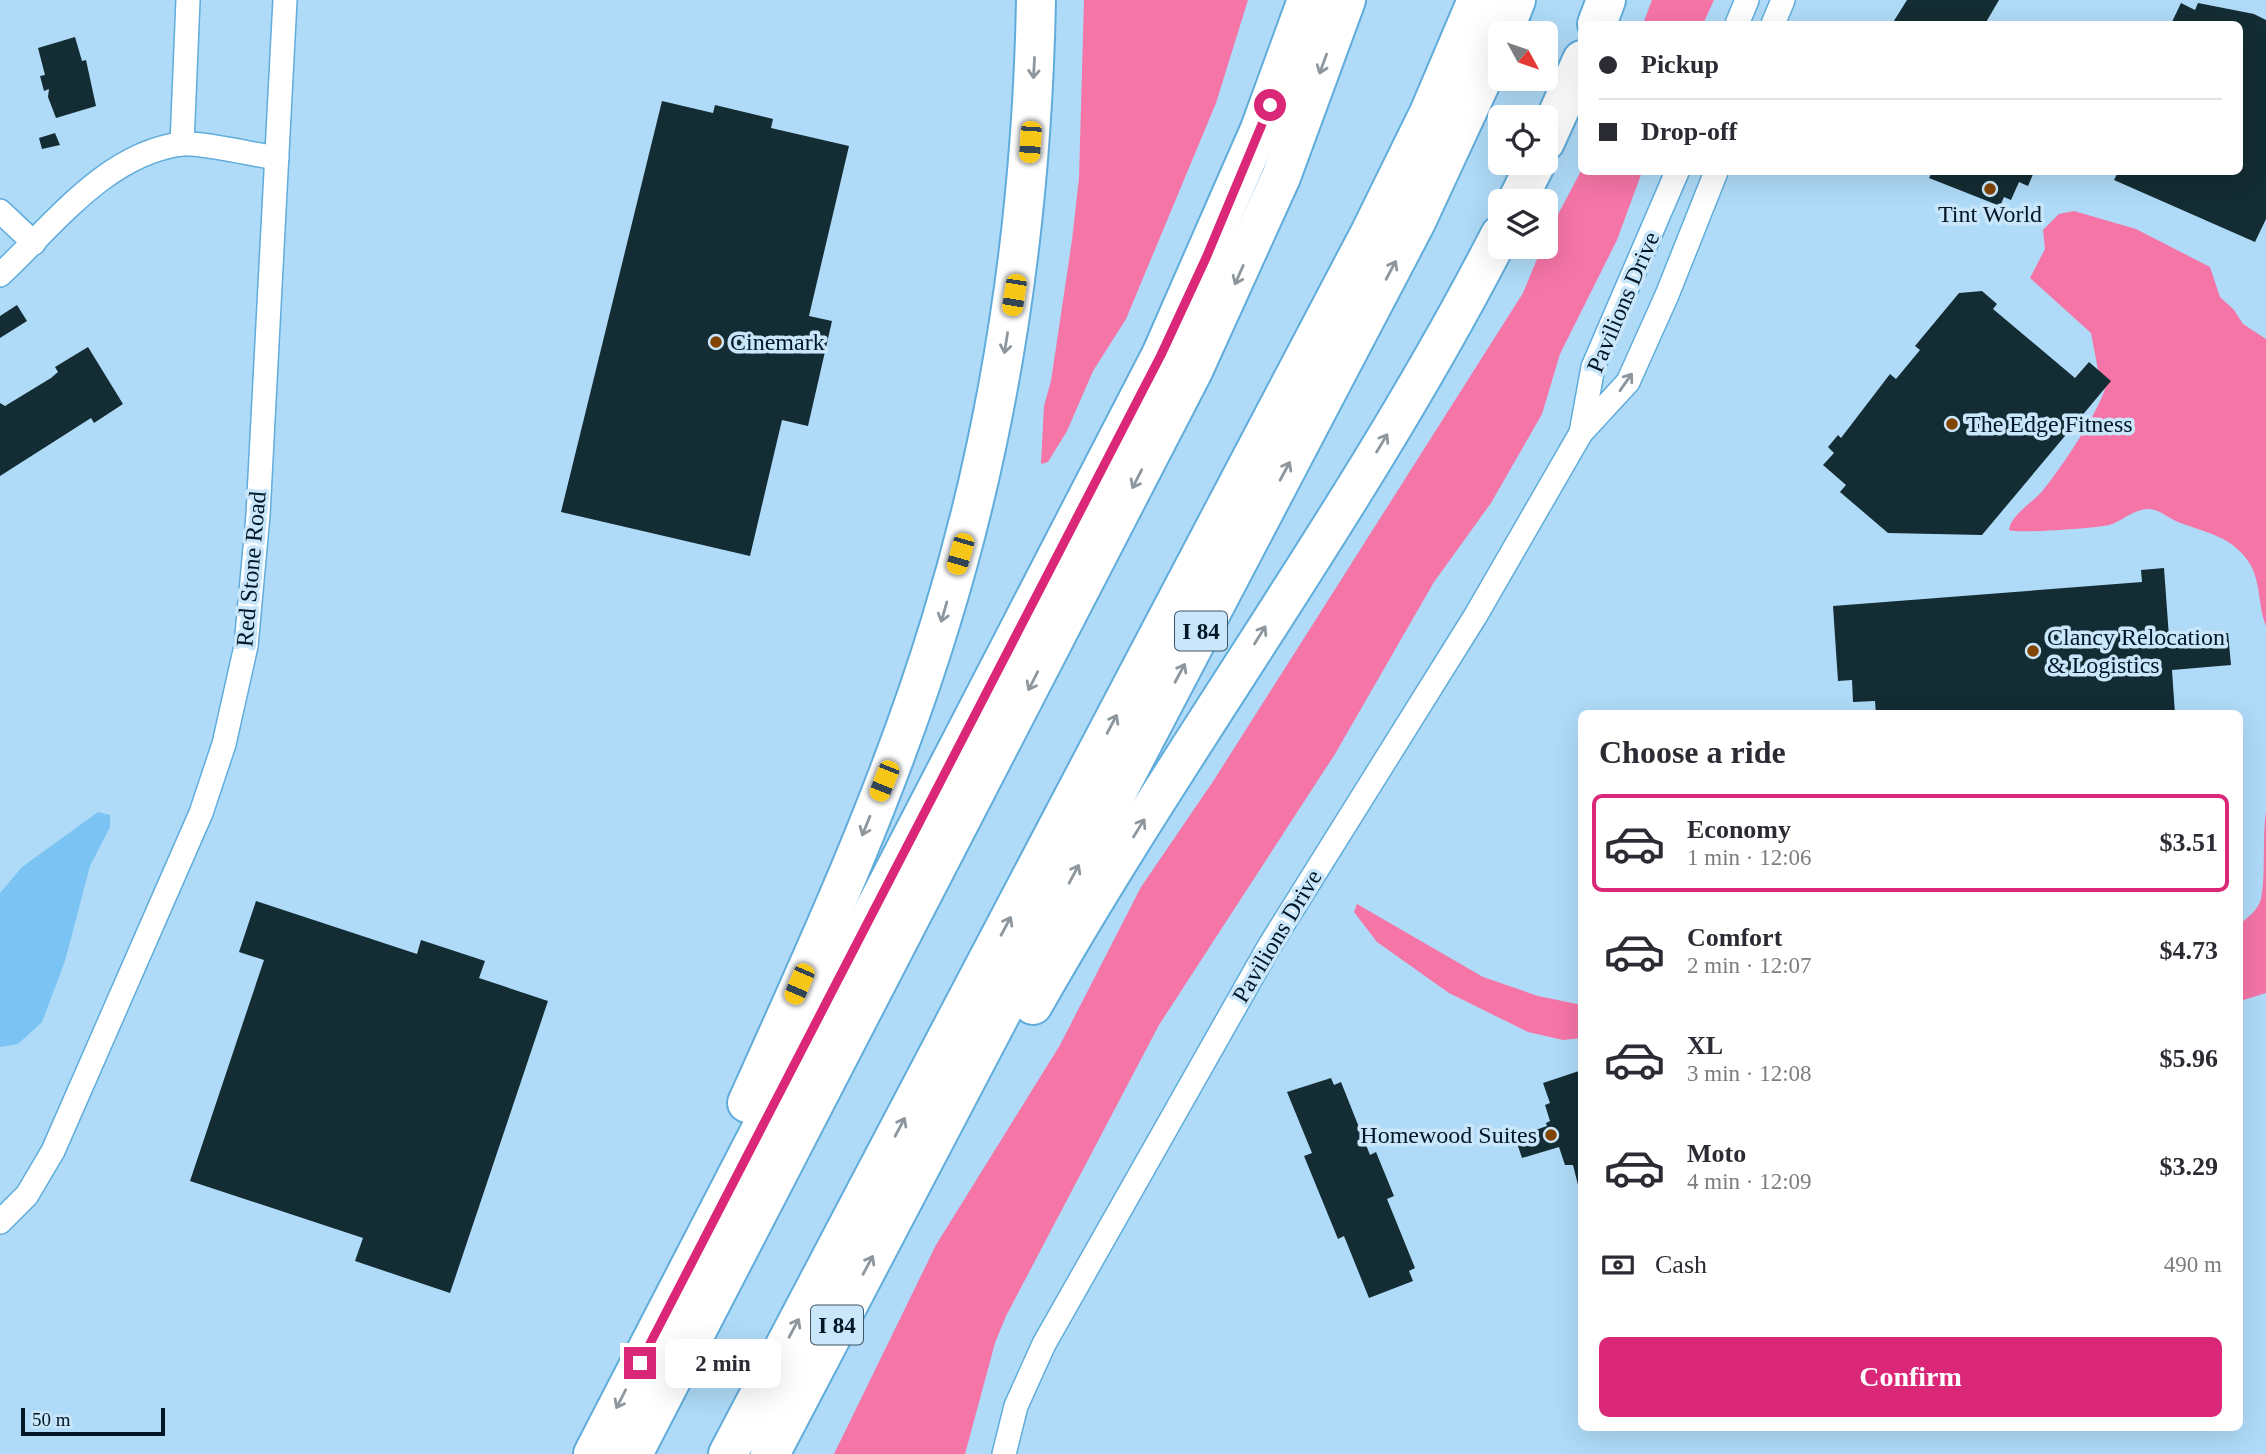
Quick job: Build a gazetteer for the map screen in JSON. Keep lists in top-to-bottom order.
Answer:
{
  "streets": {
    "highway": ["I 84"],
    "street": ["Pavilions Drive", "Red Stone Road"]
  },
  "places": [
    "Tint World",
    "Cinemark",
    "The Edge Fitness",
    "Clancy Relocation & Logistics",
    "Homewood Suites"
  ],
  "scale_bar": "50 m",
  "north": "bottom right",
  "page": {
    "banner": ["Pickup", "Drop-off"],
    "heading": "Choose a ride",
    "list": [
      {
        "name": "Economy",
        "note": "1 min · 12:06",
        "value": "$3.51"
      },
      {
        "name": "Comfort",
        "note": "2 min · 12:07",
        "value": "$4.73"
      },
      {
        "name": "XL",
        "note": "3 min · 12:08",
        "value": "$5.96"
      },
      {
        "name": "Moto",
        "note": "4 min · 12:09",
        "value": "$3.29"
      }
    ],
    "pay": ["Cash", "490 m"],
    "buttons": "Confirm",
    "bubble": "2 min",
    "scale": "50 m"
  }
}
